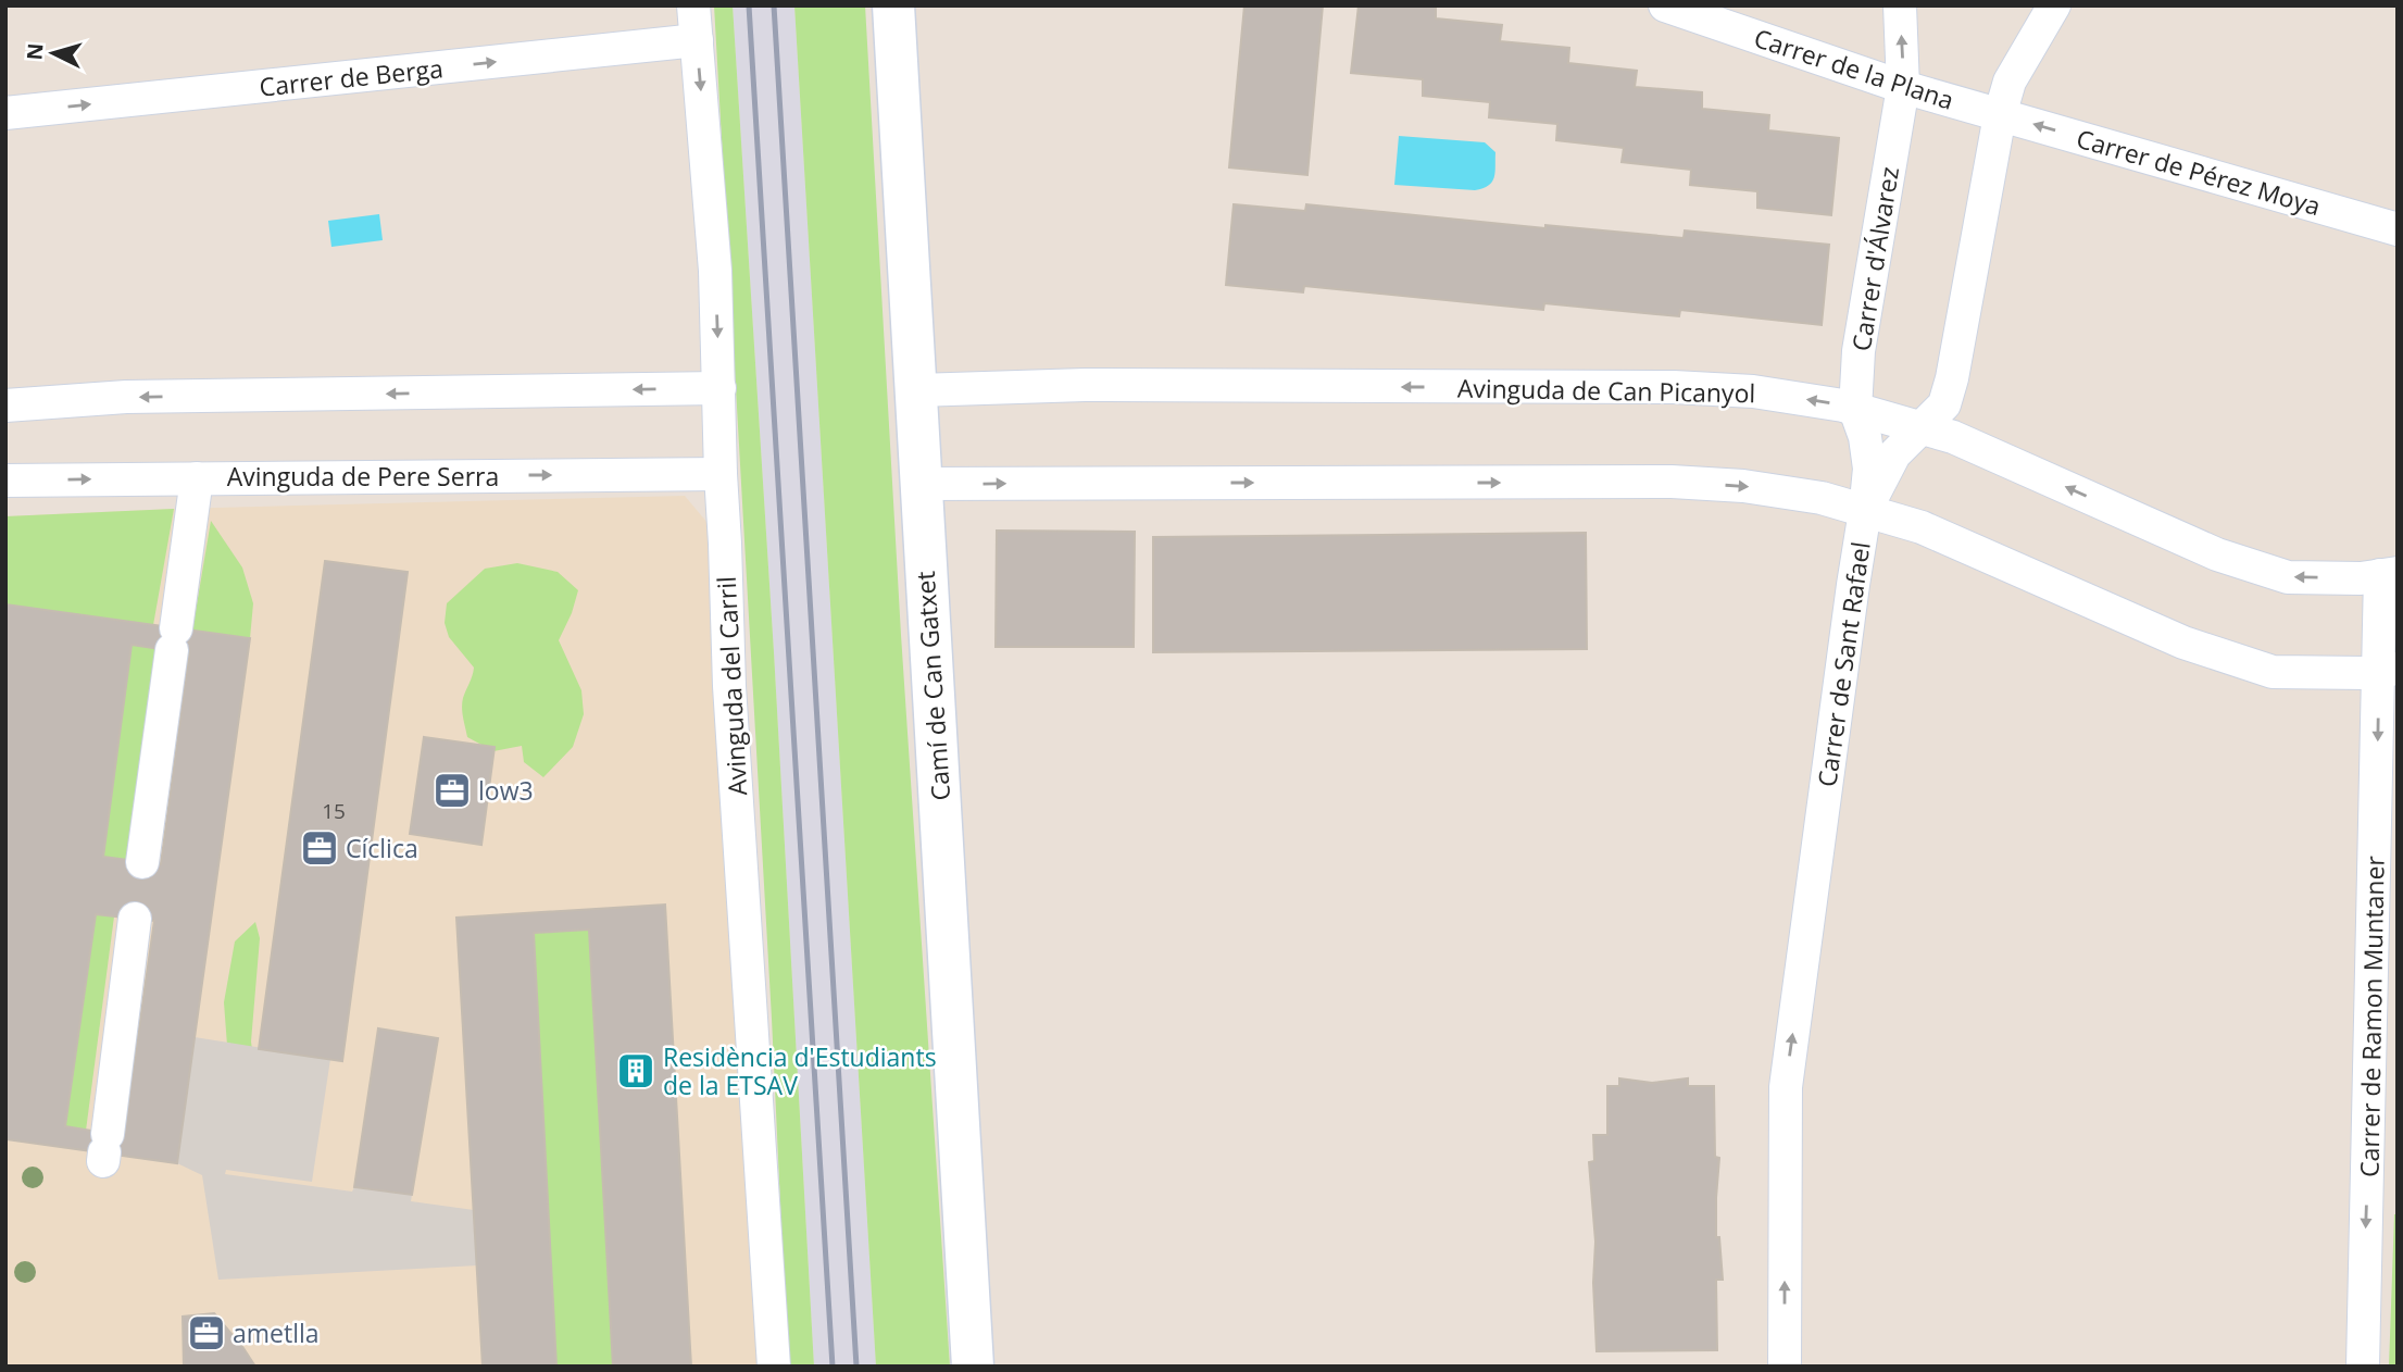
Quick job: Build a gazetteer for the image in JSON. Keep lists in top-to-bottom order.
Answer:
{
  "streets": {
    "street": [
      "Carrer de la Plana",
      "Carrer de Berga",
      "Carrer de Pérez Moya",
      "Carrer d'Álvarez",
      "Avinguda de Can Picanyol",
      "Avinguda de Pere Serra",
      "Carrer de Sant Rafael",
      "Avinguda del Carril",
      "Camí de Can Gatxet",
      "Carrer de Ramon Muntaner"
    ]
  },
  "crossings": [
    ["Carrer de la Plana", "Carrer de Pérez Moya"],
    ["Carrer de la Plana", "Carrer d'Álvarez"],
    ["Carrer de la Plana", "Carrer de Sant Rafael"],
    ["Carrer de Berga", "Avinguda del Carril"],
    ["Carrer de Pérez Moya", "Carrer de Sant Rafael"],
    ["Carrer d'Álvarez", "Avinguda de Can Picanyol"],
    ["Carrer d'Álvarez", "Carrer de Sant Rafael"],
    ["Avinguda de Can Picanyol", "Carrer de Sant Rafael"],
    ["Avinguda de Can Picanyol", "Camí de Can Gatxet"],
    ["Avinguda de Can Picanyol", "Carrer de Ramon Muntaner"],
    ["Avinguda de Pere Serra", "Avinguda del Carril"]
  ],
  "one_way": [
    "Carrer de Berga",
    "Carrer de Pérez Moya",
    "Carrer de Sant Rafael",
    "Carrer de Ramon Muntaner"
  ],
  "places": {
    "office": ["low3", "Cíclica", "ametlla"],
    "building": ["Residència d'Estudiants de la ETSAV"]
  },
  "house_numbers": ["15"],
  "north": "left"
}
